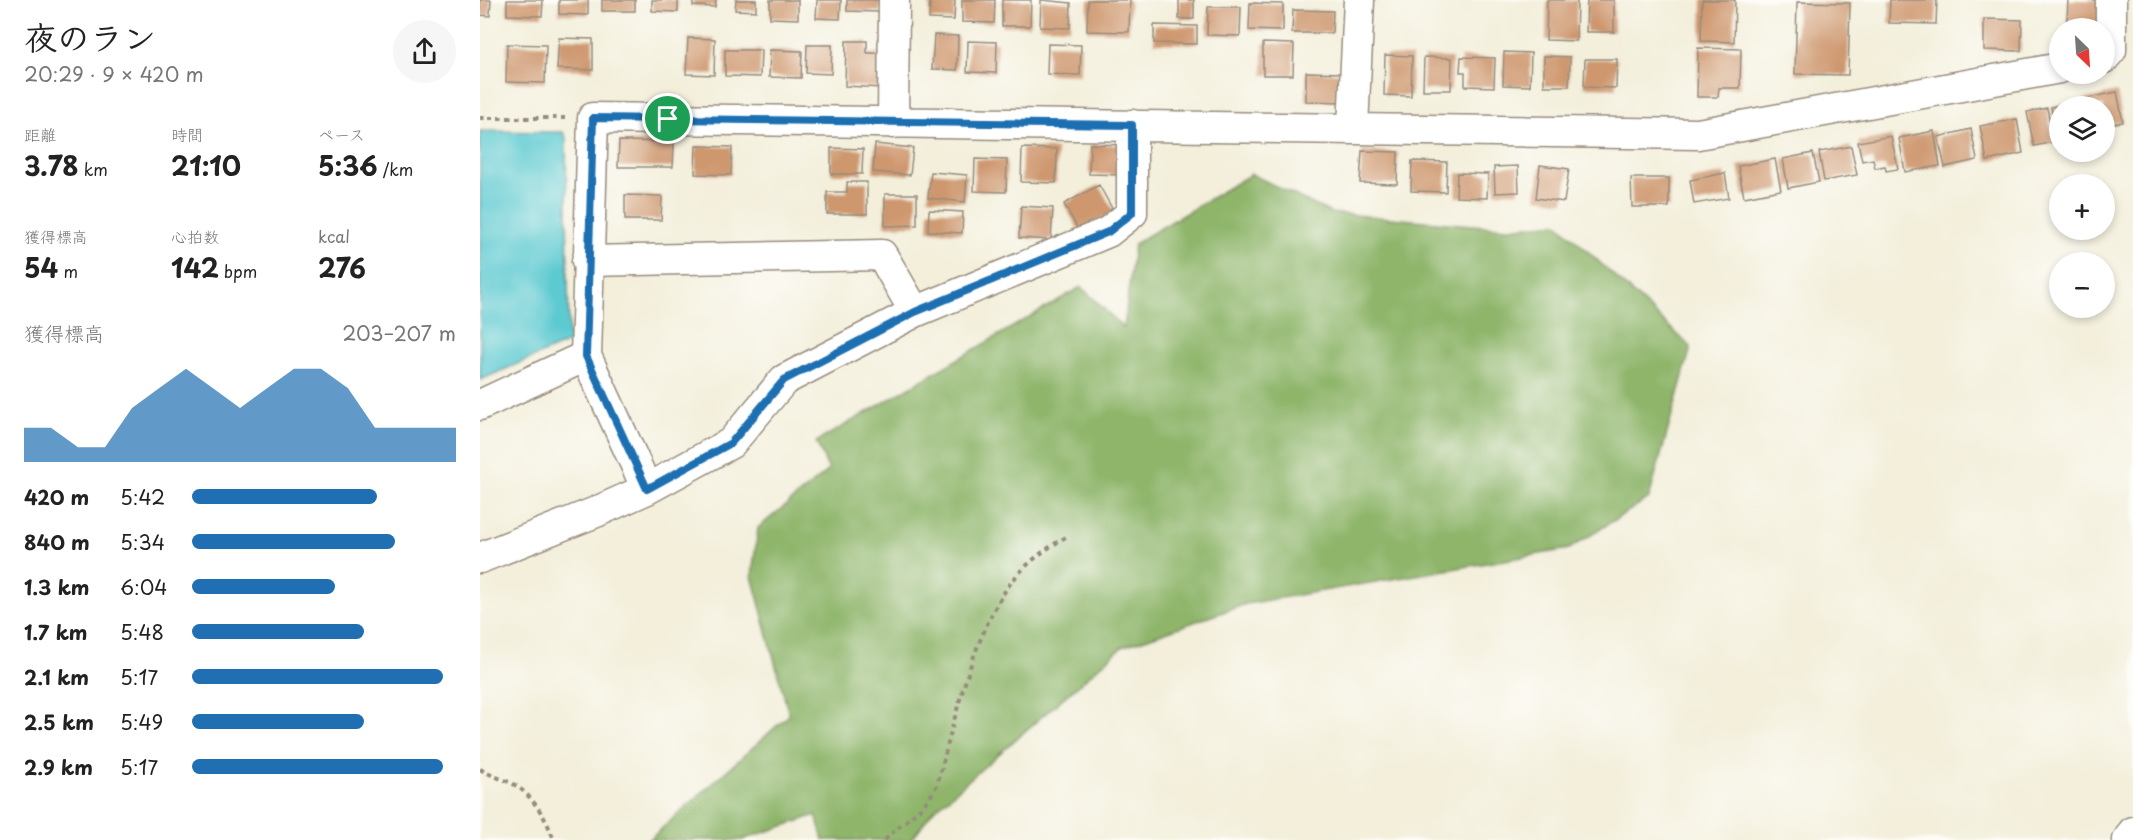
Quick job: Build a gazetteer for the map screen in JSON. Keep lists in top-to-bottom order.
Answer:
{
  "north": "bottom right",
  "page": {
    "heading": ["夜のラン", "20:29 · 9 × 420 m"],
    "map_buttons": ["+", "−"],
    "stats": [
      ["距離", "3.78 km"],
      ["時間", "21:10"],
      ["ペース", "5:36 /km"],
      ["獲得標高", "54 m"],
      ["心拍数", "142 bpm"],
      ["kcal", "276"]
    ],
    "chart": ["獲得標高", "203–207 m"],
    "list": [
      {
        "name": "420 m",
        "note": "5:42"
      },
      {
        "name": "840 m",
        "note": "5:34"
      },
      {
        "name": "1.3 km",
        "note": "6:04"
      },
      {
        "name": "1.7 km",
        "note": "5:48"
      },
      {
        "name": "2.1 km",
        "note": "5:17"
      },
      {
        "name": "2.5 km",
        "note": "5:49"
      },
      {
        "name": "2.9 km",
        "note": "5:17"
      }
    ]
  }
}
